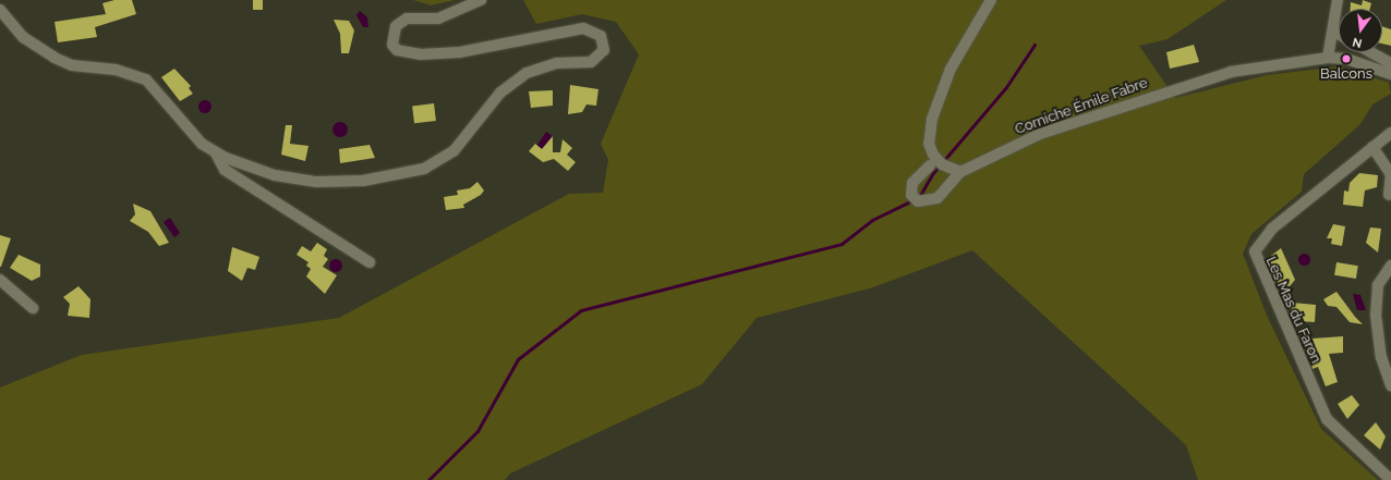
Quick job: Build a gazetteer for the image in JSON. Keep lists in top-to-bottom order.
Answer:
{
  "streets": {
    "street": ["Corniche Émile Fabre", "Les Mas du Faron"]
  },
  "places": ["Balcons"],
  "north": "bottom"
}
